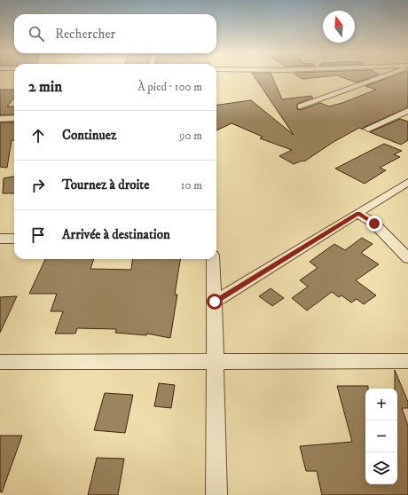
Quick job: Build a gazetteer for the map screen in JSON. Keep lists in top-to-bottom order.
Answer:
{
  "north": "top",
  "page": {
    "search": "Rechercher",
    "heading": ["2 min", "À pied · 100 m"],
    "list": [
      ["Continuez", "90 m"],
      ["Tournez à droite", "10 m"],
      "Arrivée à destination"
    ],
    "map_buttons": ["+", "−"]
  }
}
